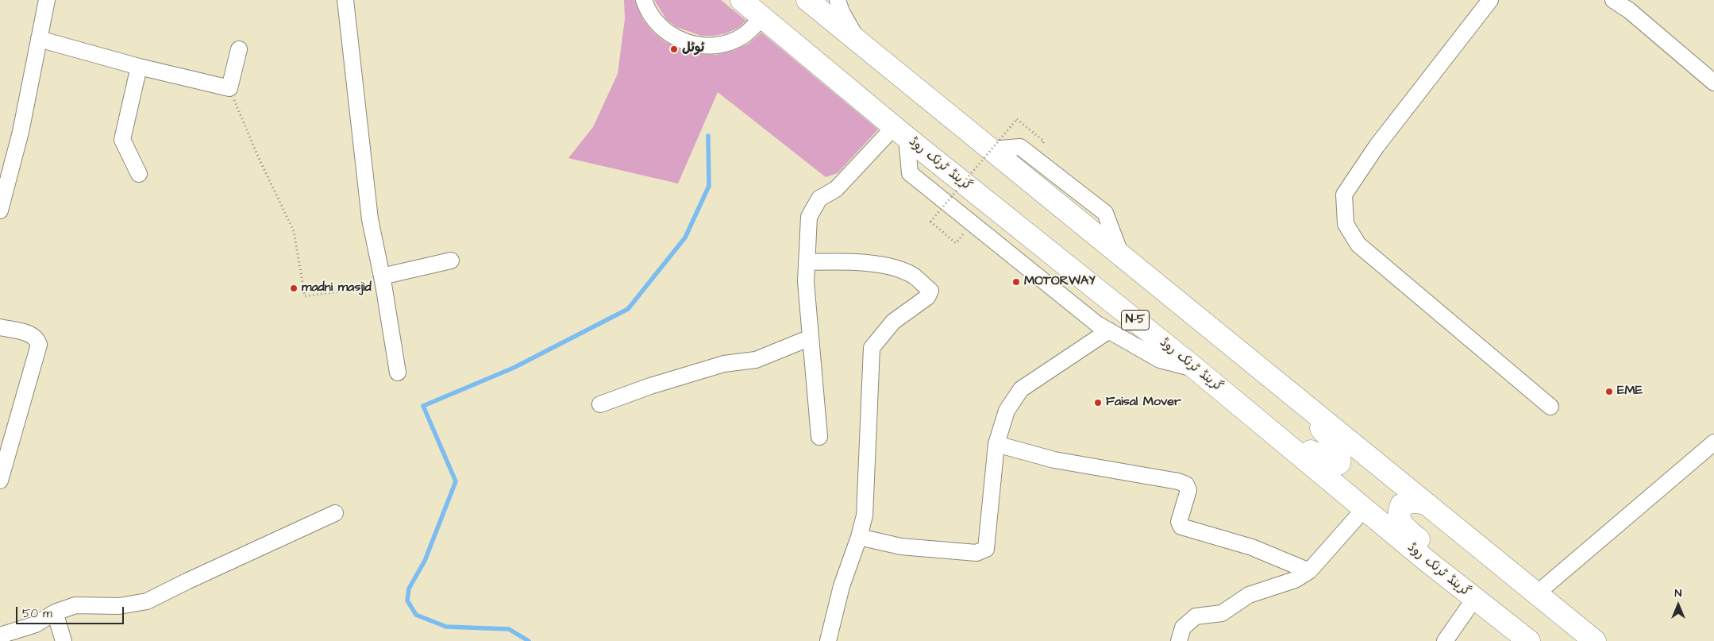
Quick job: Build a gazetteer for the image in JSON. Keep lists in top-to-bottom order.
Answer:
{
  "streets": {
    "highway": ["گرینڈ ٹرنک روڈ", "N-5"]
  },
  "places": [
    "ٹوٹل",
    "MOTORWAY",
    "madni masjid",
    "EME",
    "Faisal Mover"
  ],
  "scale_bar": "50 m",
  "north": "top"
}
